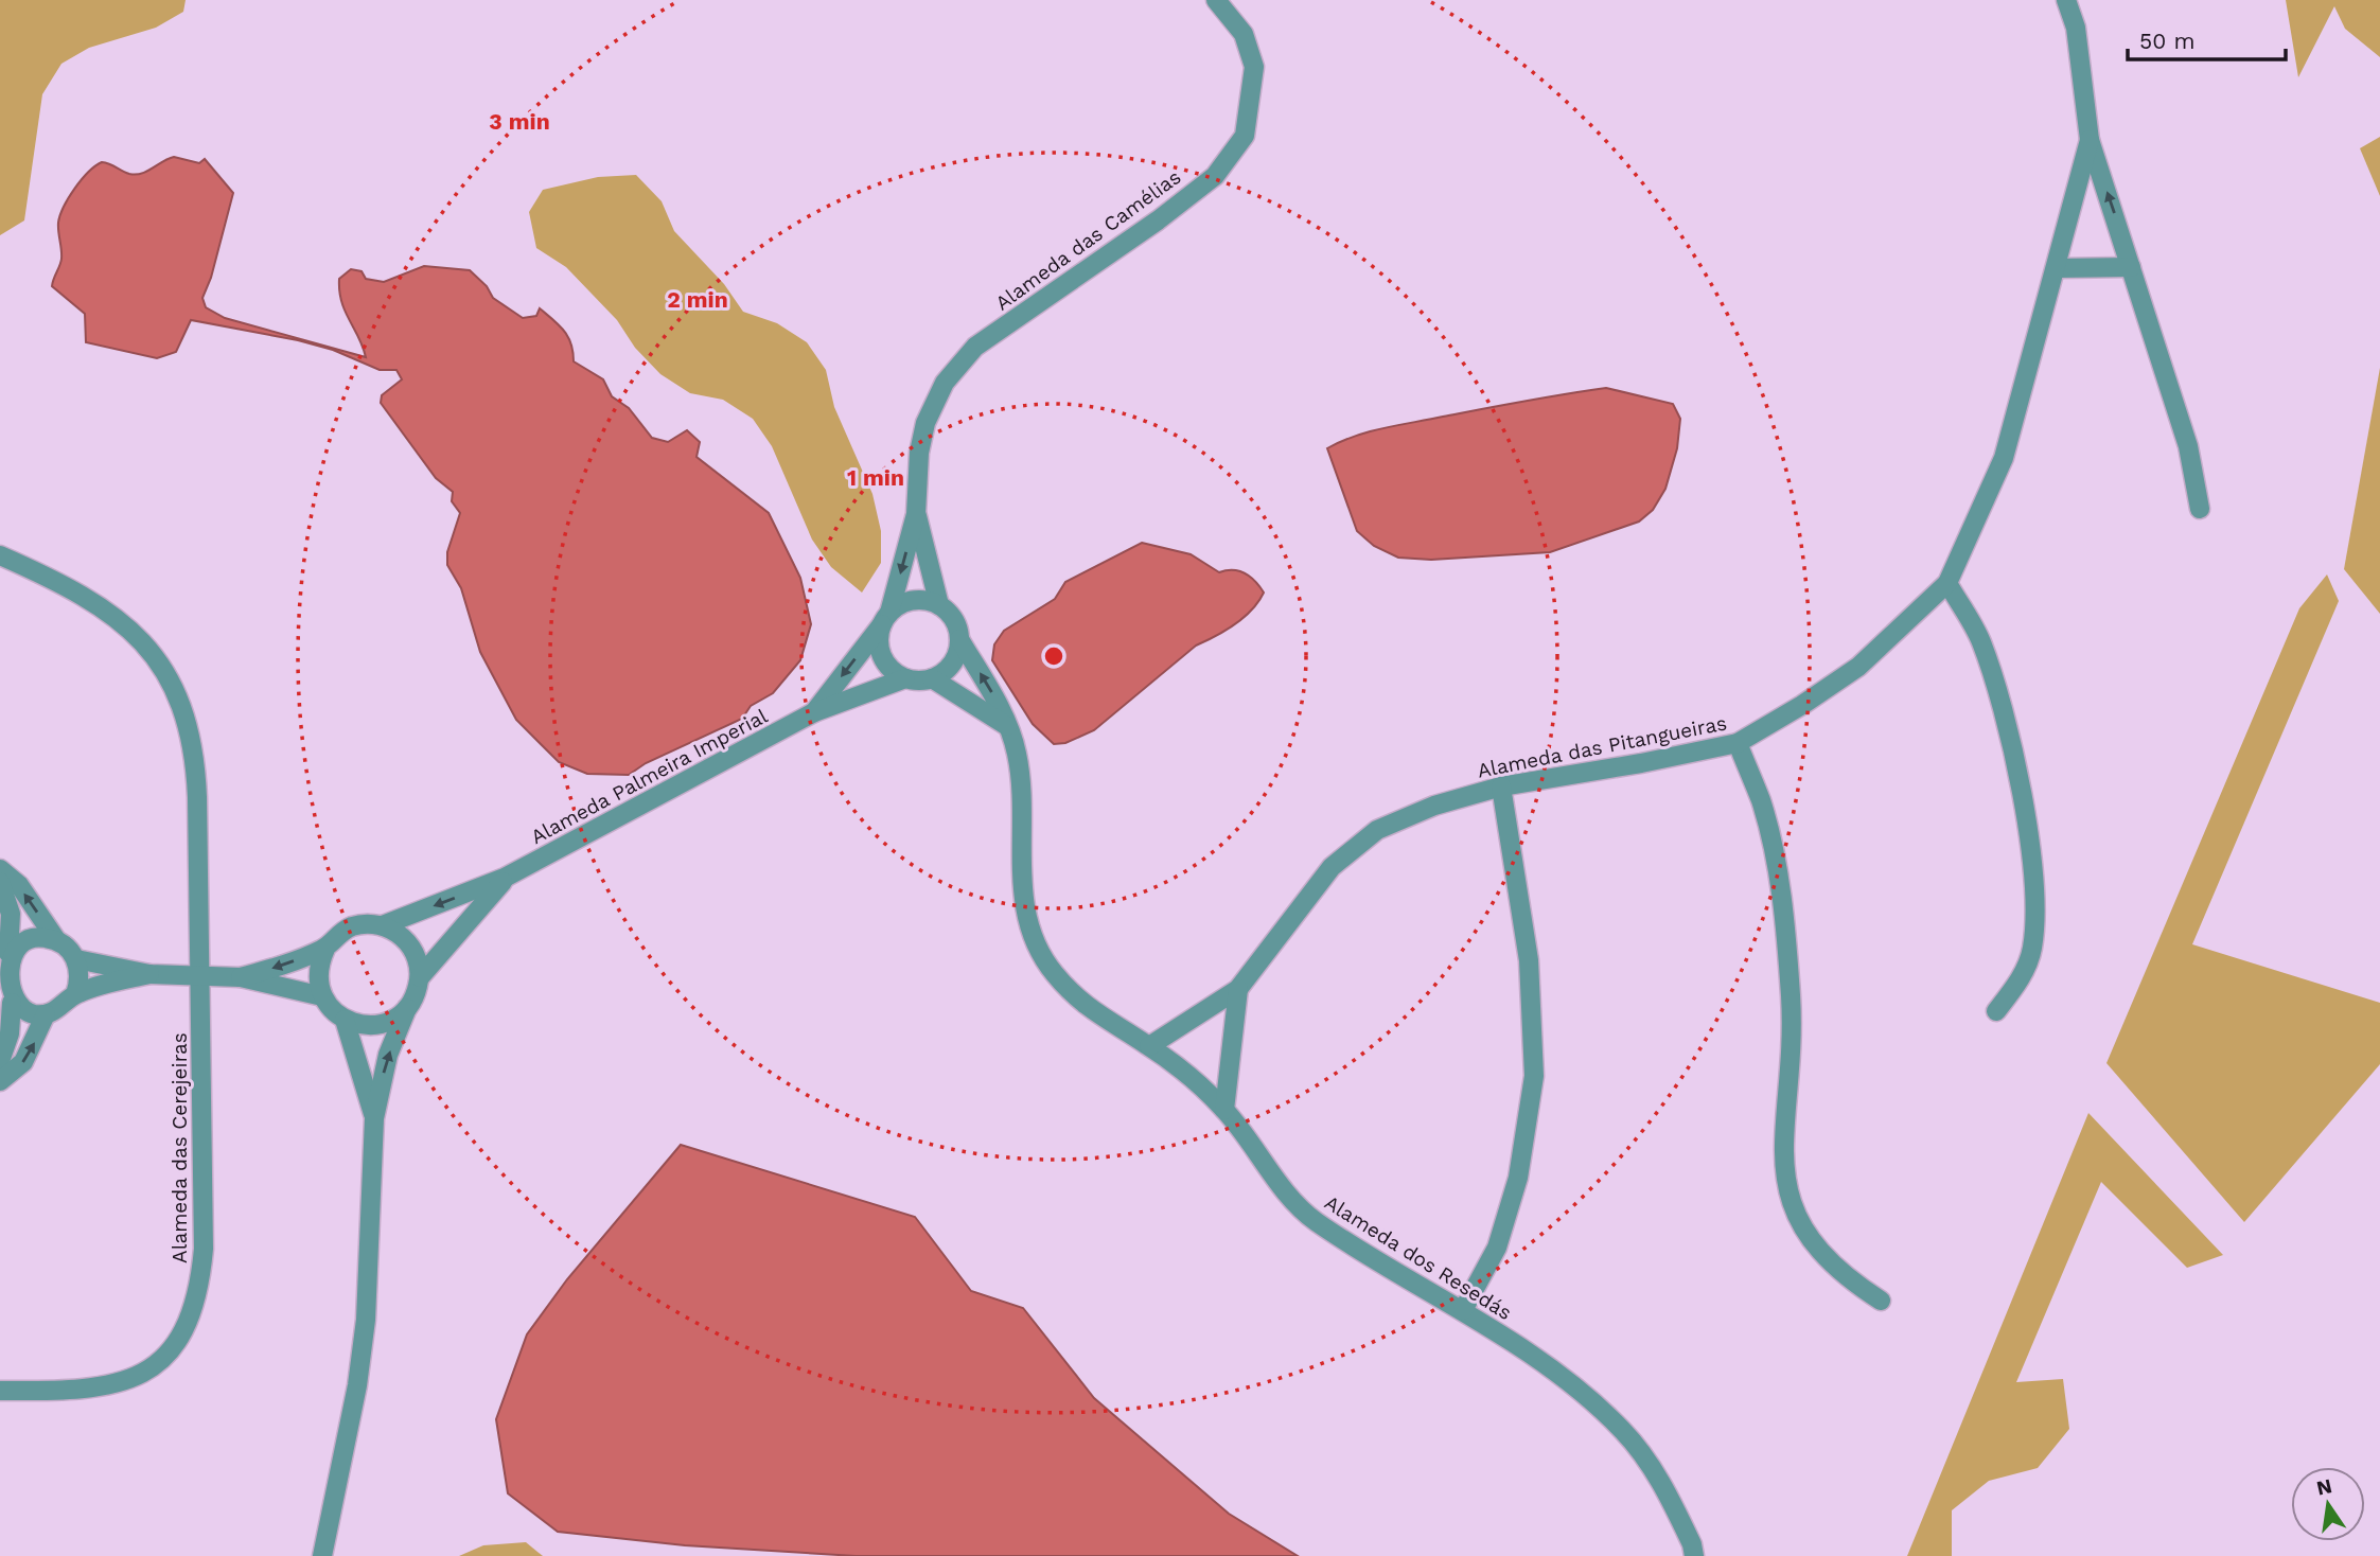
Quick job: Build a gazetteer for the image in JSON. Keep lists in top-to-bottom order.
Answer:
{
  "streets": {
    "street": [
      "Alameda das Camélias",
      "Alameda das Pitangueiras",
      "Alameda Palmeira Imperial",
      "Alameda das Cerejeiras",
      "Alameda dos Resedás"
    ]
  },
  "crossings": [
    ["Alameda das Pitangueiras", "Alameda dos Resedás"],
    ["Alameda Palmeira Imperial", "Alameda dos Resedás"]
  ],
  "scale_bar": "50 m",
  "north": "top",
  "rings": ["3 min", "2 min", "1 min"]
}
